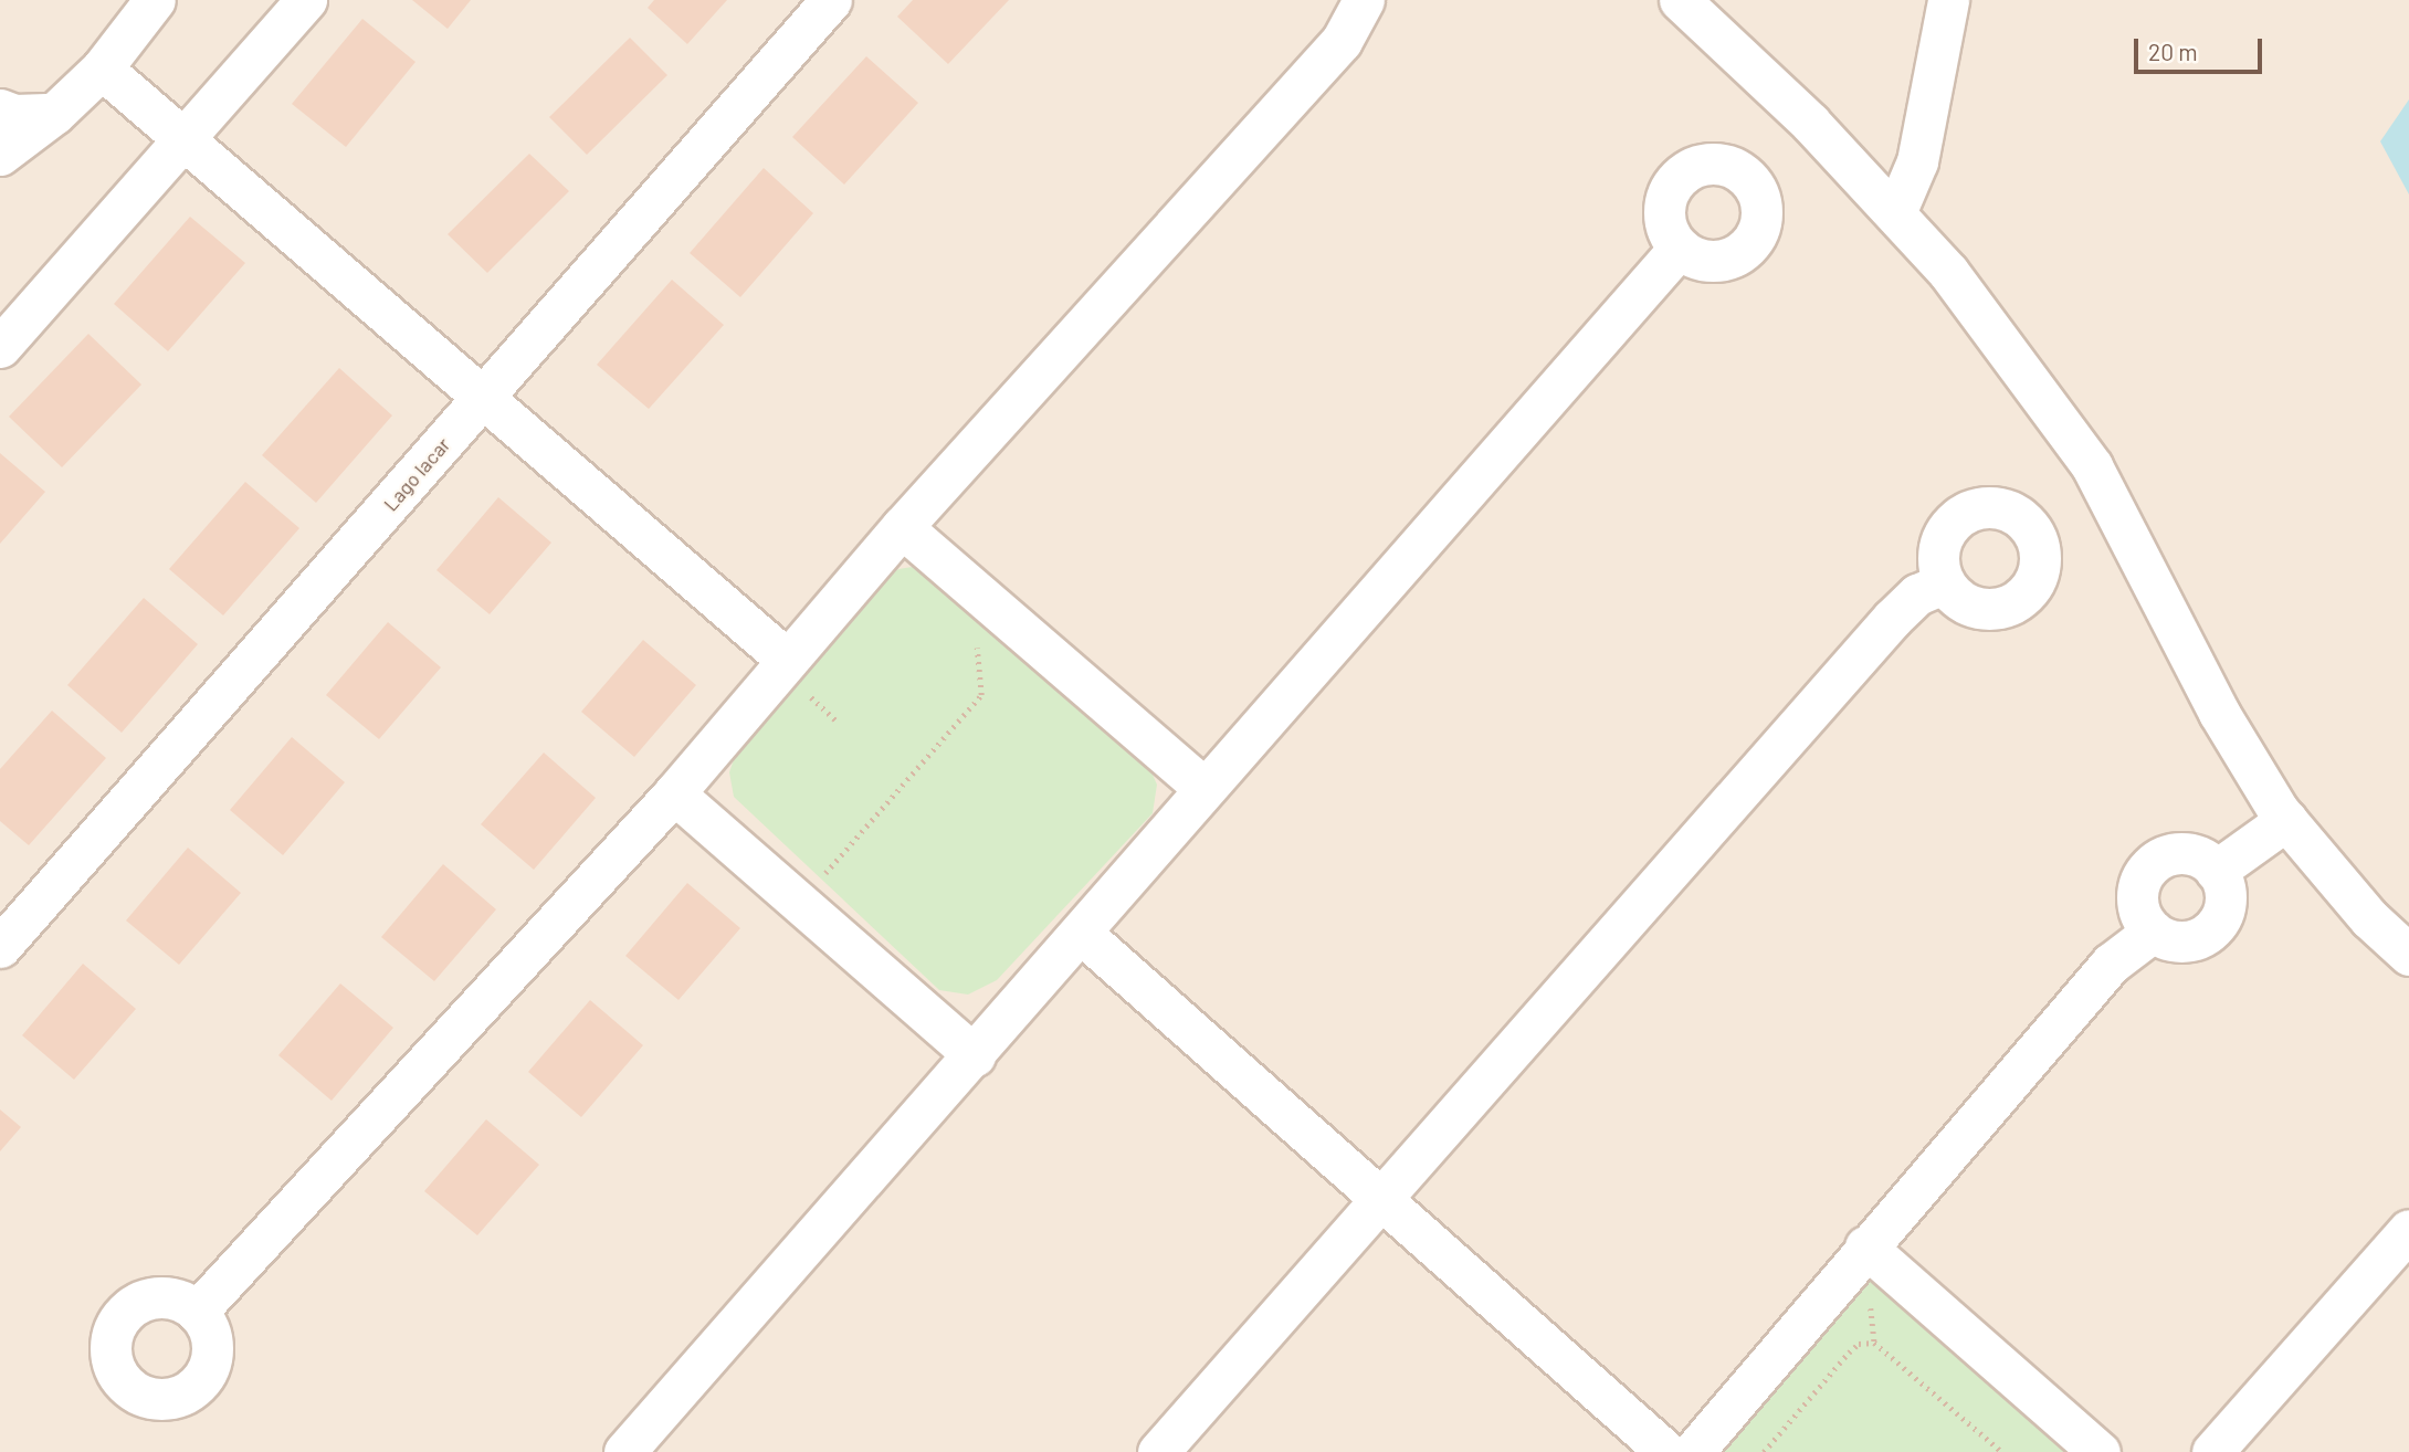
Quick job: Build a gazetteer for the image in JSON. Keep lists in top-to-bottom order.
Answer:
{
  "streets": {
    "street": ["Lago lacar"]
  },
  "scale_bar": "20 m"
}
